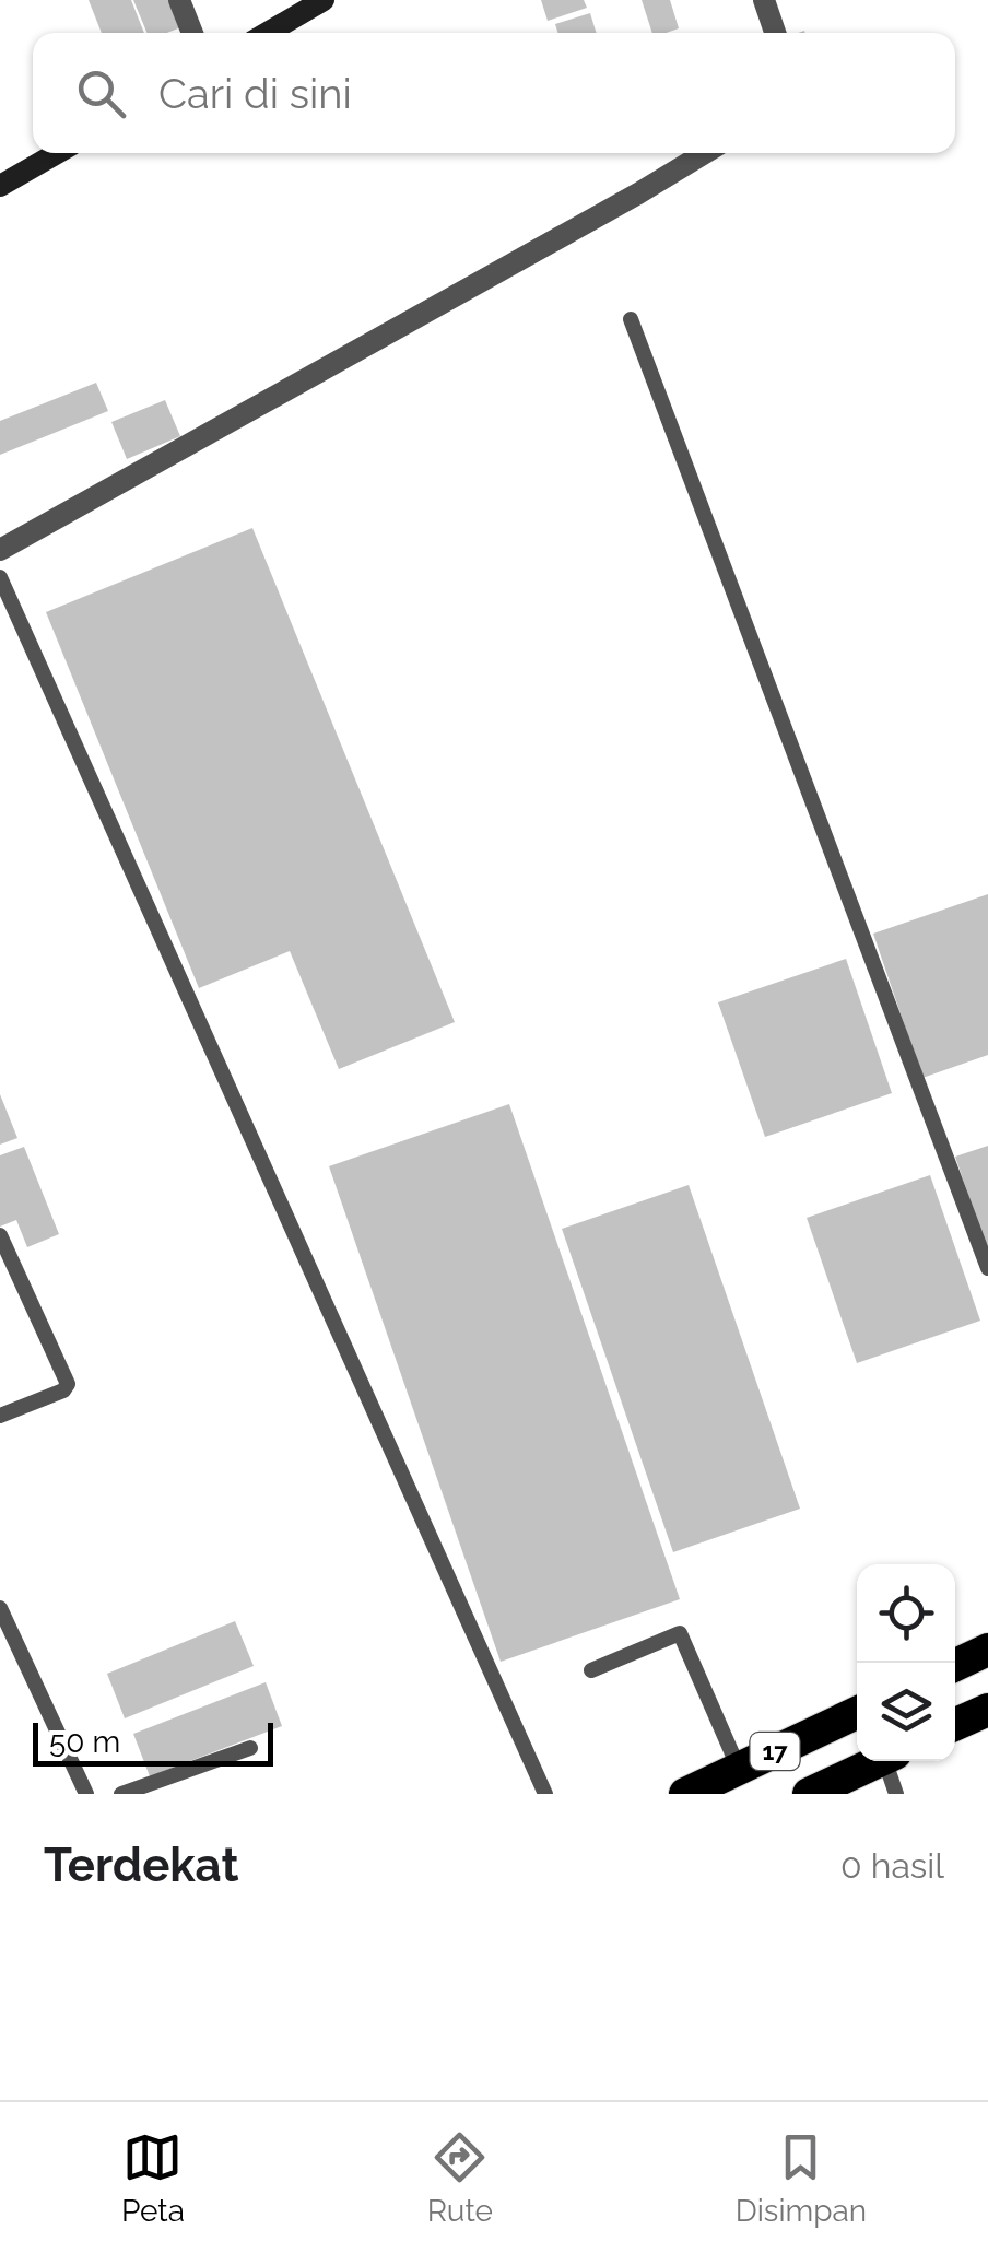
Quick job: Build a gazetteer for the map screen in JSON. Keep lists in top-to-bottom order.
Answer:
{
  "streets": {
    "highway": ["17"]
  },
  "scale_bar": "50 m",
  "page": {
    "search": "Cari di sini",
    "scale": "50 m",
    "heading": ["Terdekat", "0 hasil"],
    "nav": ["Peta", "Rute", "Disimpan"]
  }
}
